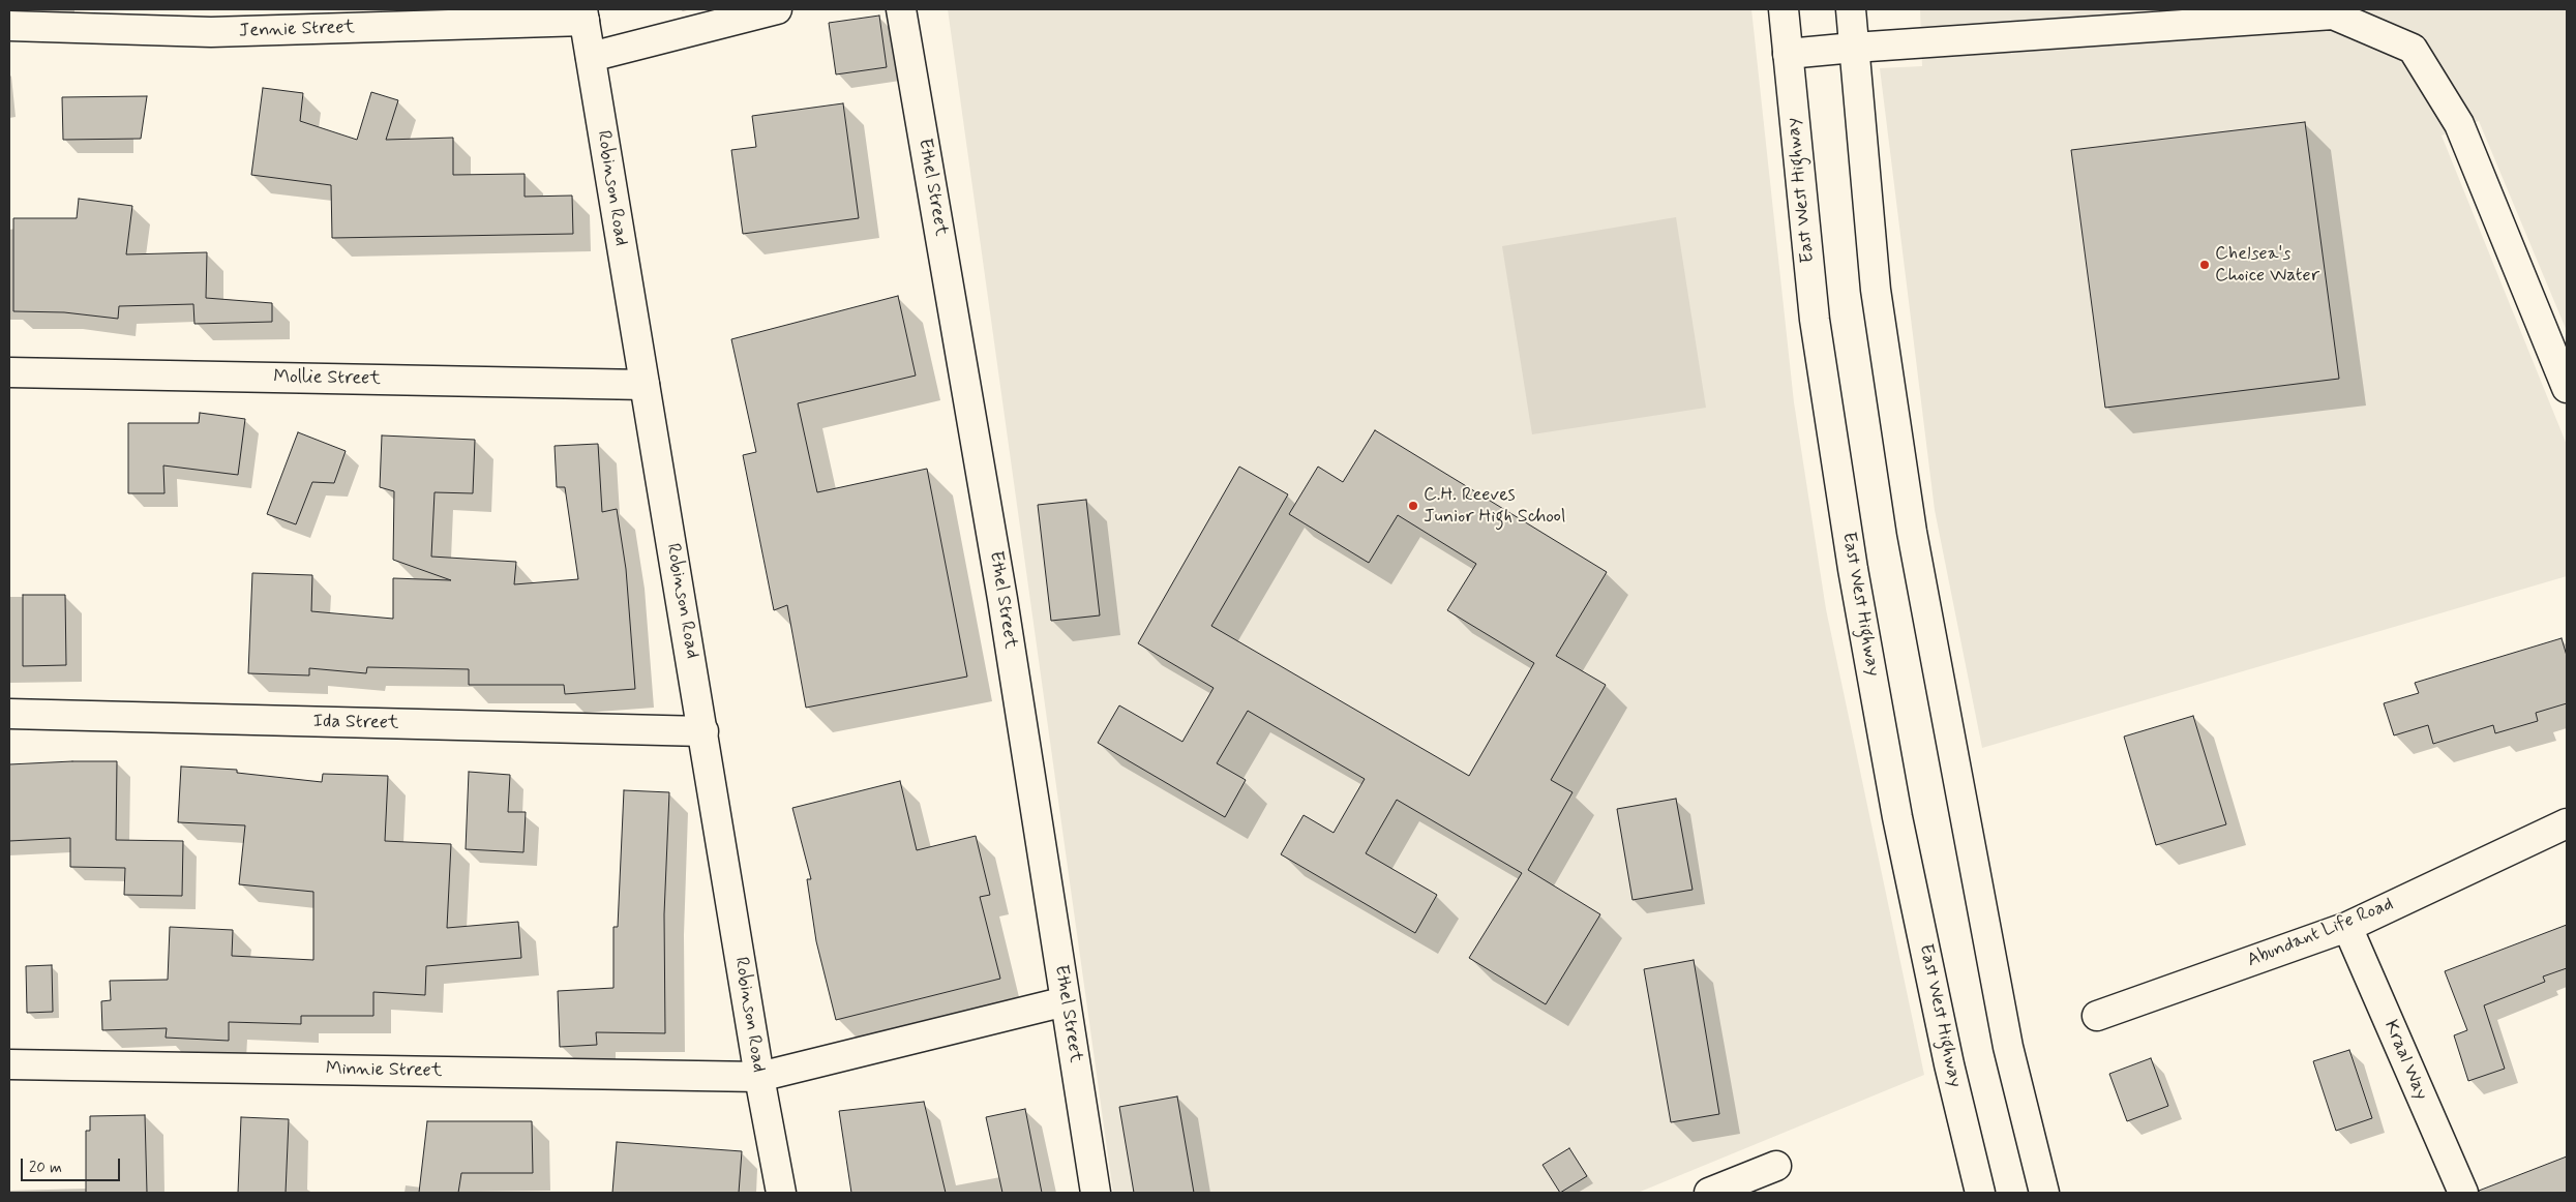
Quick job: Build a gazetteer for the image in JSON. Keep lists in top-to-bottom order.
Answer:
{
  "streets": {
    "main road": [
      "Jennie Street",
      "Ethel Street",
      "Robinson Road",
      "East West Highway",
      "Mollie Street",
      "Ida Street",
      "Abundant Life Road",
      "Kraal Way",
      "Minnie Street"
    ]
  },
  "crossings": [
    ["Jennie Street", "Robinson Road"],
    ["Ethel Street", "Minnie Street"],
    ["Robinson Road", "Mollie Street"],
    ["Robinson Road", "Ida Street"],
    ["Robinson Road", "Minnie Street"],
    ["Abundant Life Road", "Kraal Way"]
  ],
  "places": ["Chelsea's Choice Water", "C.H. Reeves Junior High School"],
  "scale_bar": "20 m"
}
